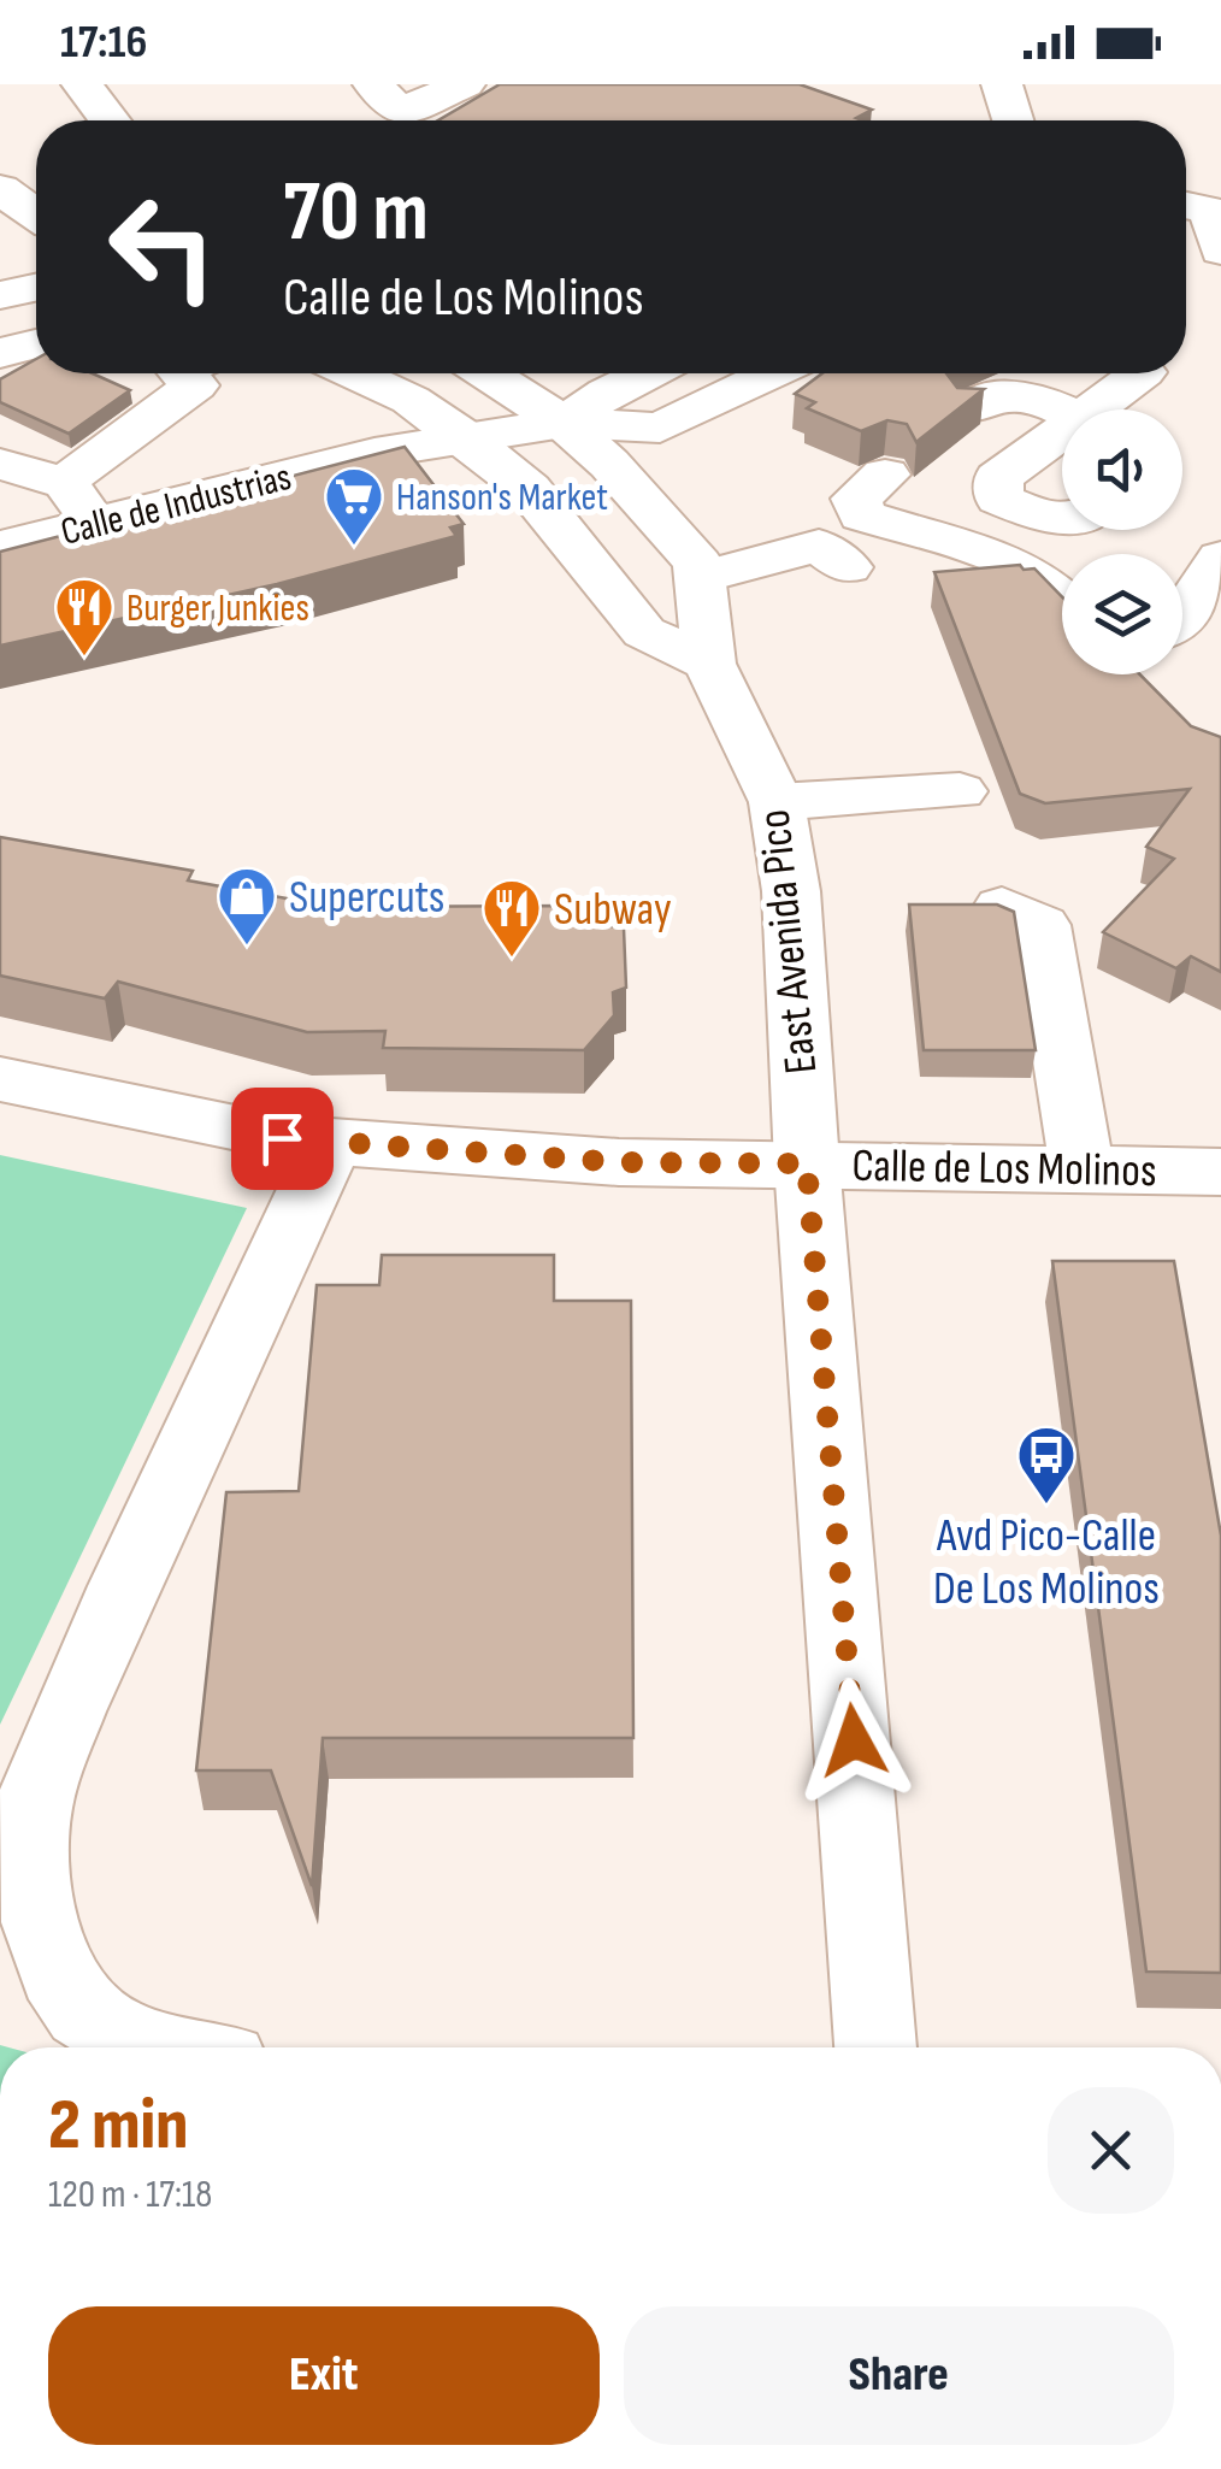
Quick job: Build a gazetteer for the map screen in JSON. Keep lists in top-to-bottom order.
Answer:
{
  "streets": {
    "main road": ["Calle de Industrias", "East Avenida Pico", "Calle de Los Molinos"]
  },
  "crossings": [
    ["East Avenida Pico", "Calle de Los Molinos"]
  ],
  "places": {
    "supermarket": ["Hanson's Market"],
    "restaurant": ["Burger Junkies", "Subway"],
    "shop": ["Supercuts"],
    "bus stop": ["Avd Pico-Calle De Los Molinos"]
  },
  "page": {
    "status": "17:16",
    "turn": ["70 m", "Calle de Los Molinos"],
    "heading": ["2 min", "120 m · 17:18"],
    "buttons": ["Exit", "Share"]
  }
}
